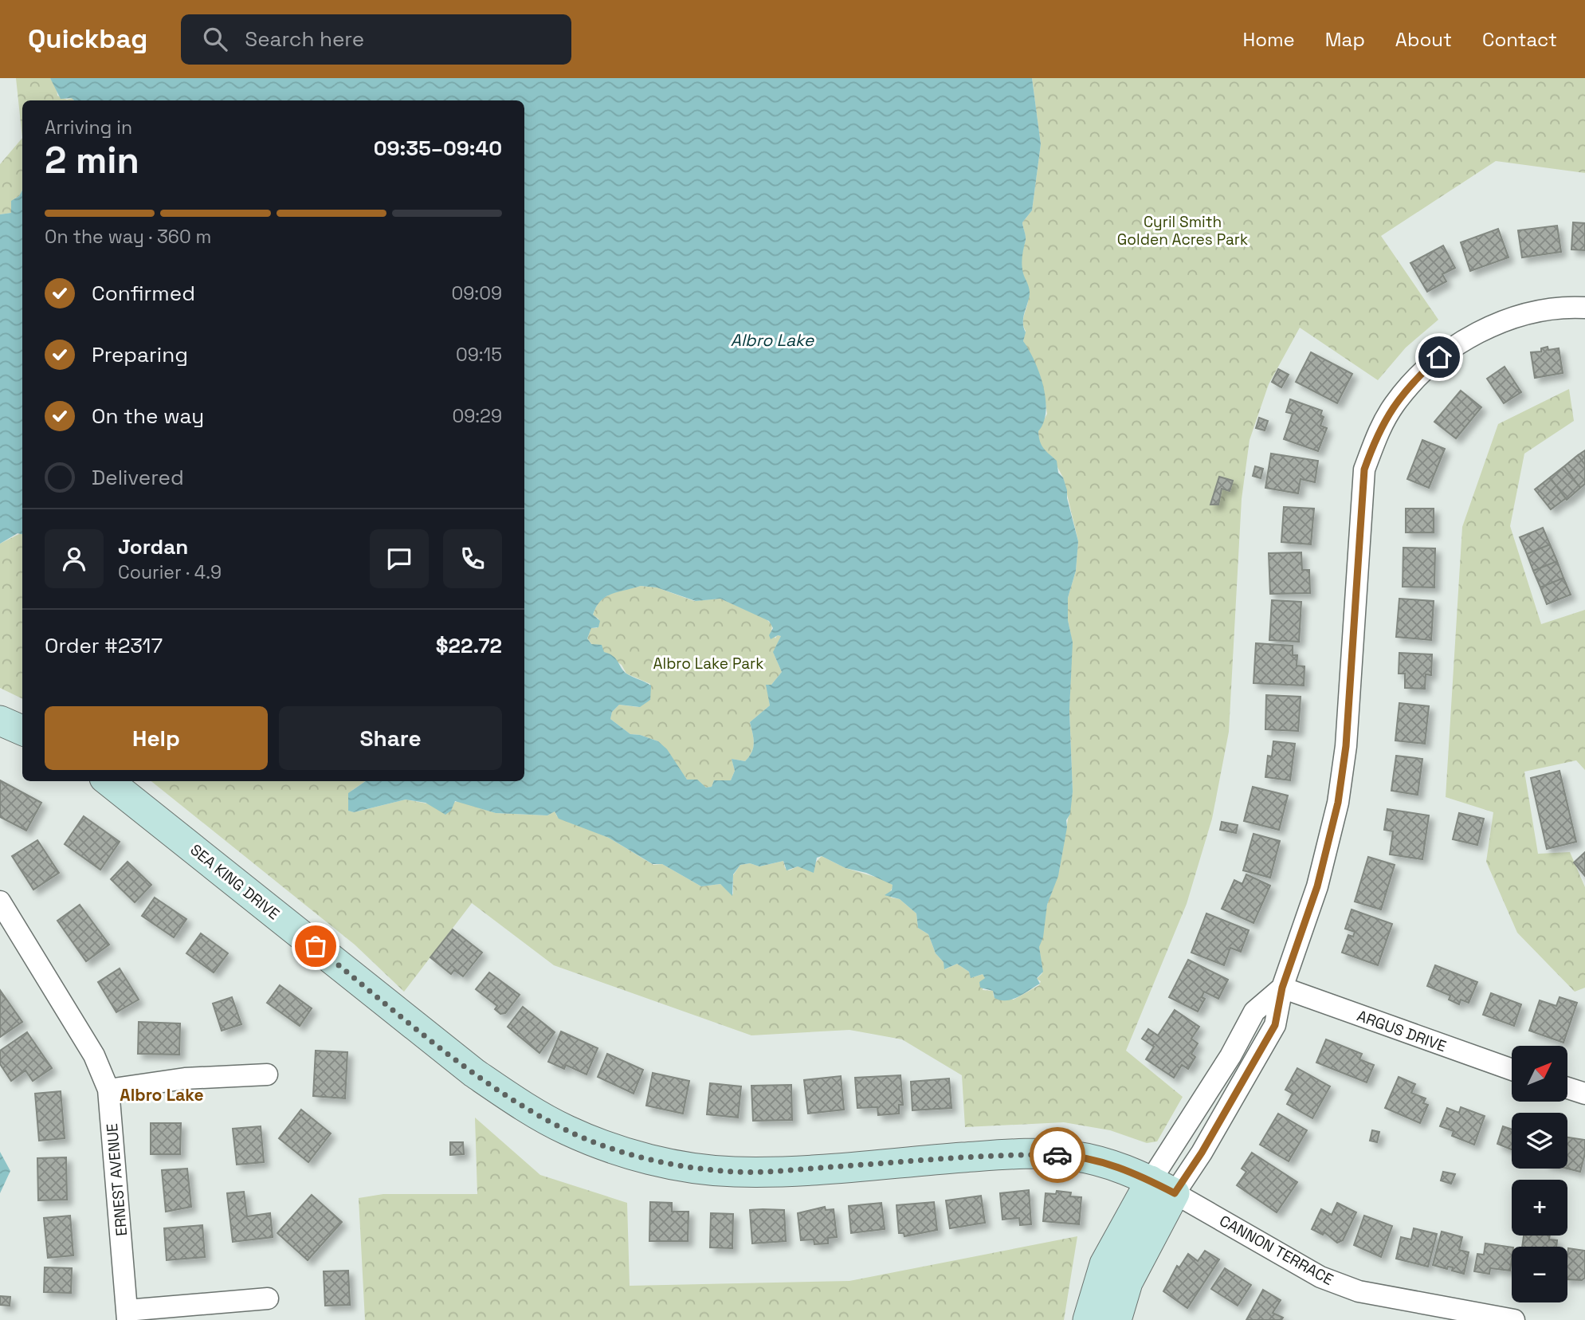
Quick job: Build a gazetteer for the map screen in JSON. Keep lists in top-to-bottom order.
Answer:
{
  "streets": {
    "street": [
      "SEA KING DRIVE",
      "ARGUS DRIVE",
      "ERNEST AVENUE",
      "CANNON TERRACE"
    ]
  },
  "crossings": [
    ["SEA KING DRIVE", "CANNON TERRACE"]
  ],
  "districts": ["Albro Lake"],
  "water": ["Albro Lake"],
  "parks": ["Cyril Smith Golden Acres Park", "Albro Lake Park"],
  "north": "top right",
  "page": {
    "header": "Quickbag",
    "search": "Search here",
    "nav": [
      "Home",
      "Map",
      "About",
      "Contact"
    ],
    "heading": ["2 min", "Arriving in", "09:35–09:40"],
    "panel": [
      "Jordan",
      "Courier · 4.9",
      "Order #2317",
      "$22.72"
    ],
    "bar": "On the way · 360 m",
    "list": [
      ["Confirmed", "09:09"],
      ["Preparing", "09:15"],
      ["On the way", "09:29"],
      "Delivered"
    ],
    "buttons": ["Help", "Share"],
    "map_buttons": ["+", "−"]
  }
}
